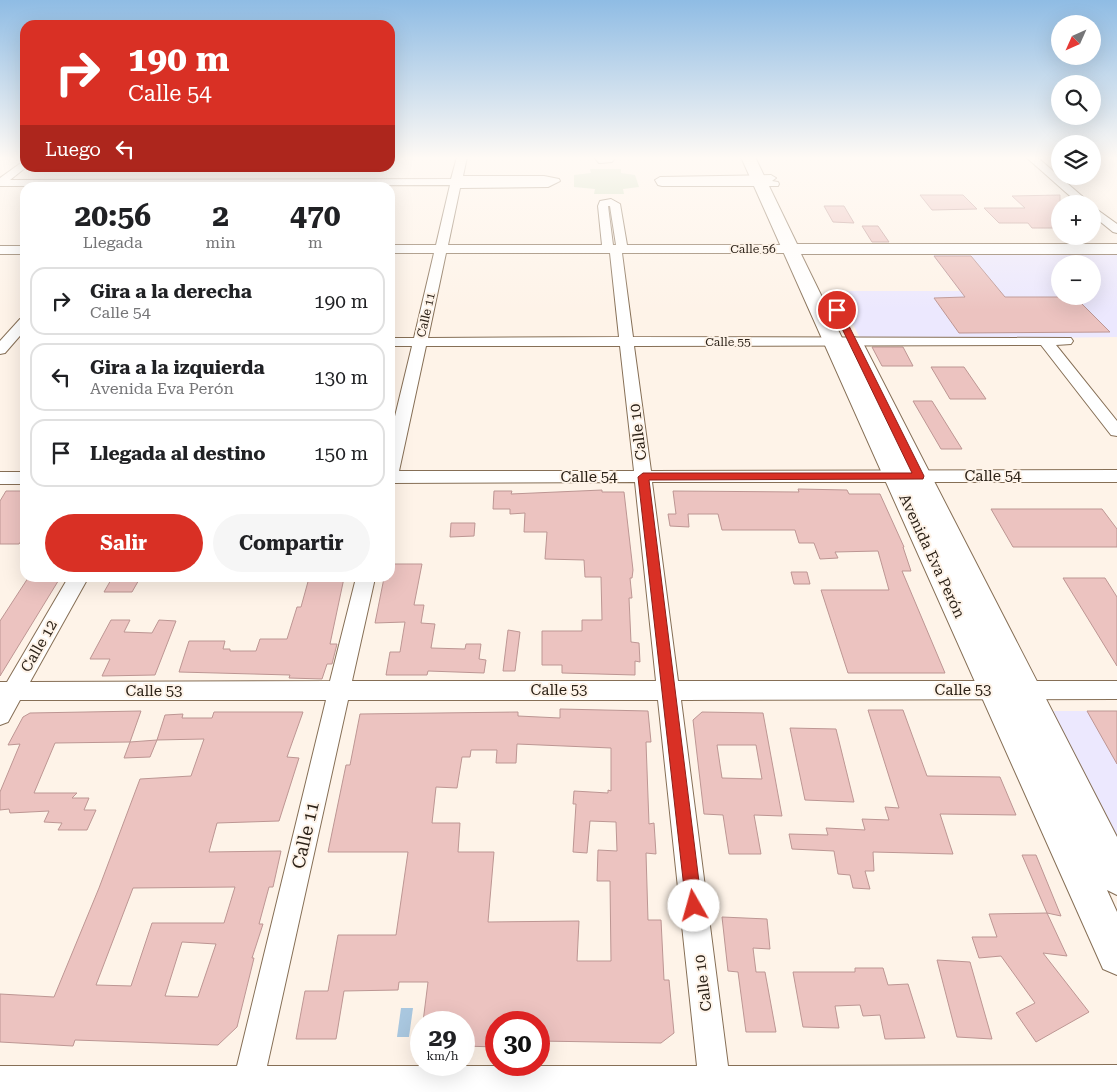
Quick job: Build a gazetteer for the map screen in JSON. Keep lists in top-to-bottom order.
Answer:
{
  "streets": {
    "main road": ["Calle 56", "Avenida Eva Perón"],
    "street": [
      "Calle 11",
      "Calle 55",
      "Calle 10",
      "Calle 54",
      "Calle 12",
      "Calle 53"
    ]
  },
  "crossings": [
    ["Calle 56", "Calle 11"],
    ["Calle 56", "Calle 10"],
    ["Calle 56", "Avenida Eva Perón"],
    ["Calle 11", "Calle 55"],
    ["Calle 11", "Calle 53"],
    ["Calle 55", "Calle 10"],
    ["Calle 55", "Avenida Eva Perón"],
    ["Calle 10", "Calle 54"],
    ["Calle 10", "Calle 53"],
    ["Calle 54", "Avenida Eva Perón"],
    ["Avenida Eva Perón", "Calle 53"],
    ["Calle 12", "Calle 53"]
  ],
  "north": "bottom left",
  "page": {
    "map_buttons": ["+", "−"],
    "turn": ["190 m", "Calle 54"],
    "then": "Luego",
    "eta": [
      "20:56",
      "Llegada",
      "2",
      "min",
      "470",
      "m"
    ],
    "list": [
      {
        "name": "Gira a la derecha",
        "note": "Calle 54",
        "value": "190 m"
      },
      {
        "name": "Gira a la izquierda",
        "note": "Avenida Eva Perón",
        "value": "130 m"
      },
      {
        "name": "Llegada al destino",
        "value": "150 m"
      }
    ],
    "buttons": ["Salir", "Compartir"],
    "speed": "29 km/h",
    "limit": "30"
  }
}
